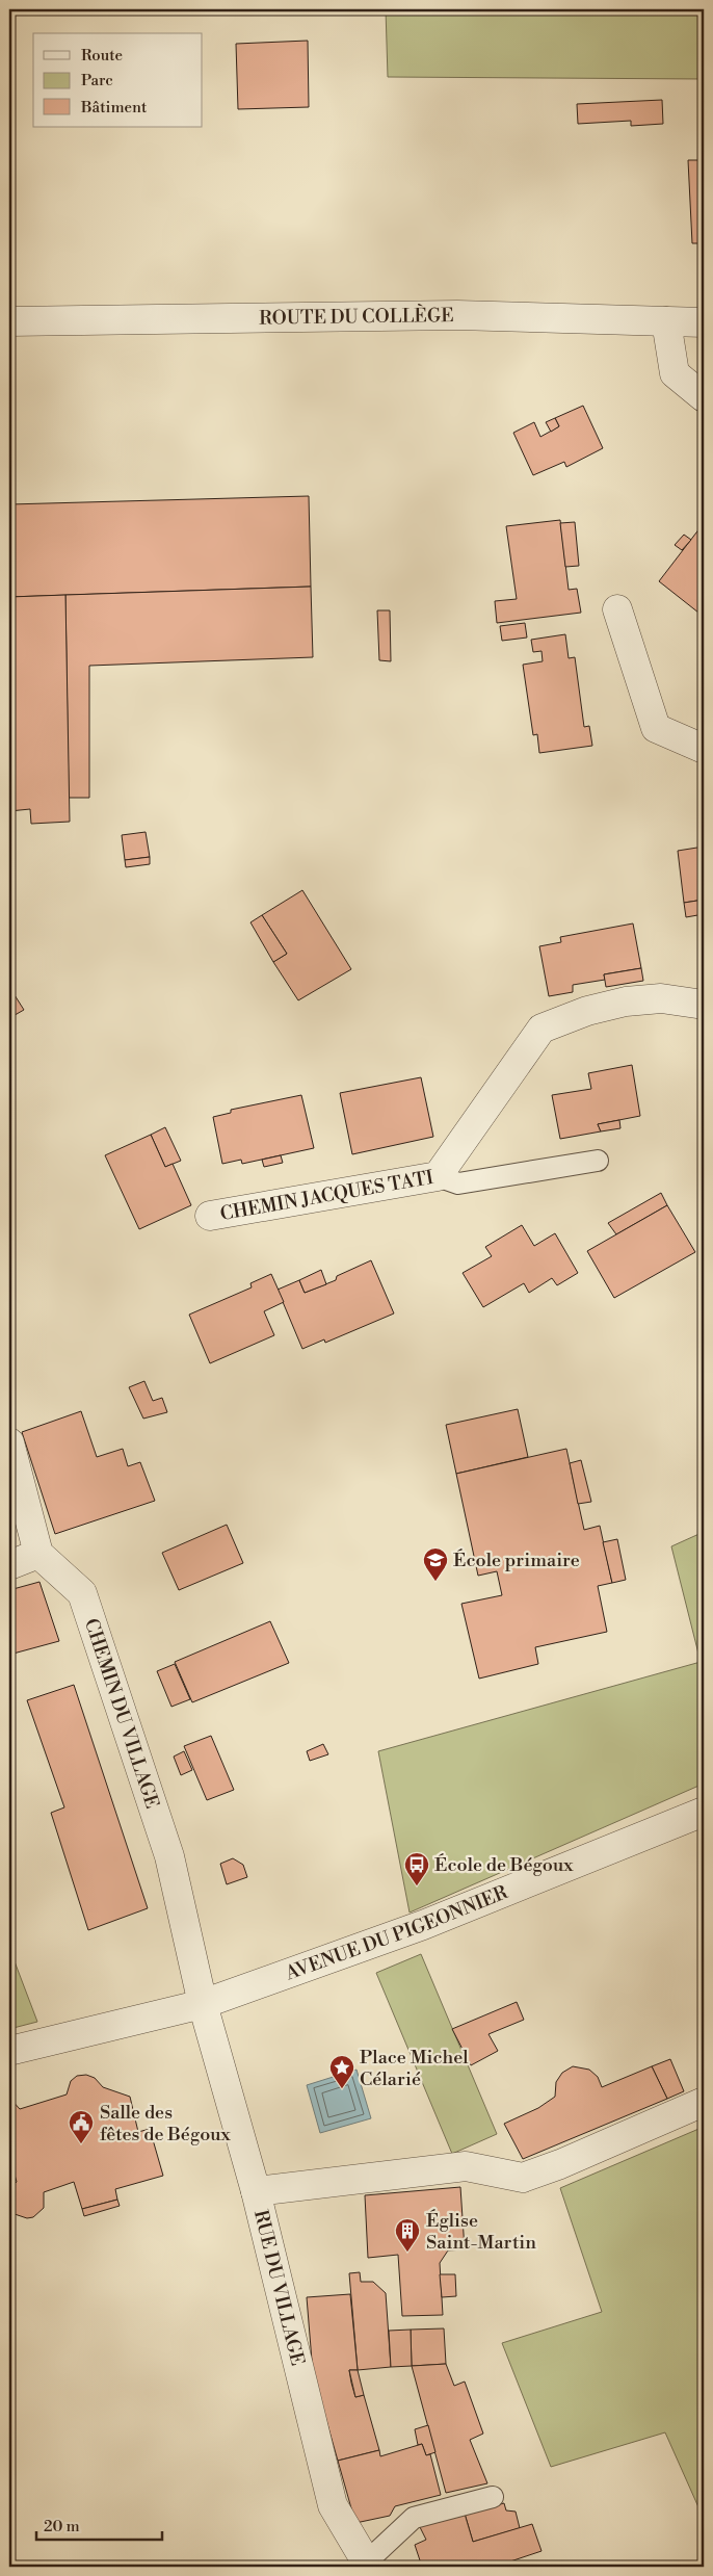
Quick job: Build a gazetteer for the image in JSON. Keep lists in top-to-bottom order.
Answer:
{
  "streets": {
    "street": [
      "ROUTE DU COLLÈGE",
      "CHEMIN JACQUES TATI",
      "CHEMIN DU VILLAGE",
      "AVENUE DU PIGEONNIER",
      "RUE DU VILLAGE"
    ]
  },
  "crossings": [
    ["CHEMIN DU VILLAGE", "AVENUE DU PIGEONNIER"],
    ["CHEMIN DU VILLAGE", "RUE DU VILLAGE"],
    ["AVENUE DU PIGEONNIER", "RUE DU VILLAGE"]
  ],
  "places": {
    "school or university": ["École primaire"],
    "bus stop": ["École de Bégoux"],
    "place": ["Place Michel Célarié"],
    "public building": ["Salle des fêtes de Bégoux"],
    "building": ["Église Saint-Martin"]
  },
  "legend": ["Route", "Parc", "Bâtiment"],
  "scale_bar": "20 m"
}
